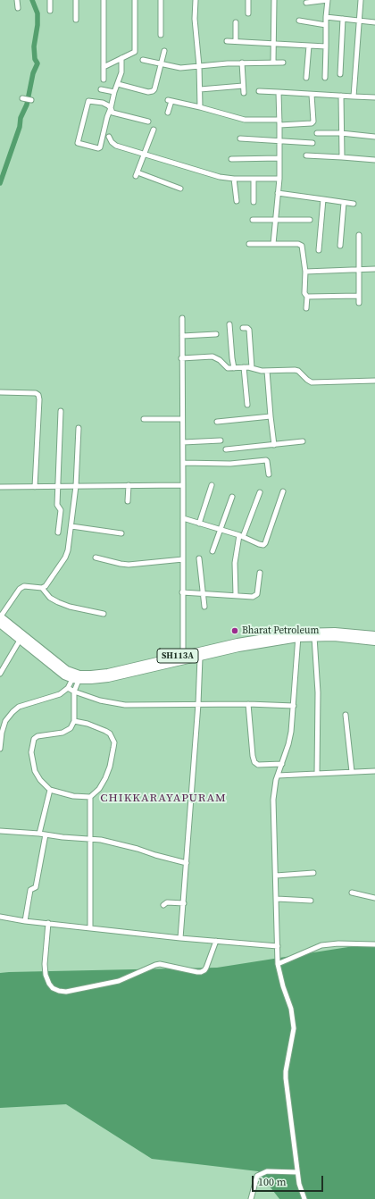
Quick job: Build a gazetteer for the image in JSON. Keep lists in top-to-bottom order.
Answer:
{
  "streets": {
    "main road": ["SH113A"]
  },
  "districts": ["CHIKKARAYAPURAM"],
  "places": ["Bharat Petroleum"],
  "scale_bar": "100 m"
}
